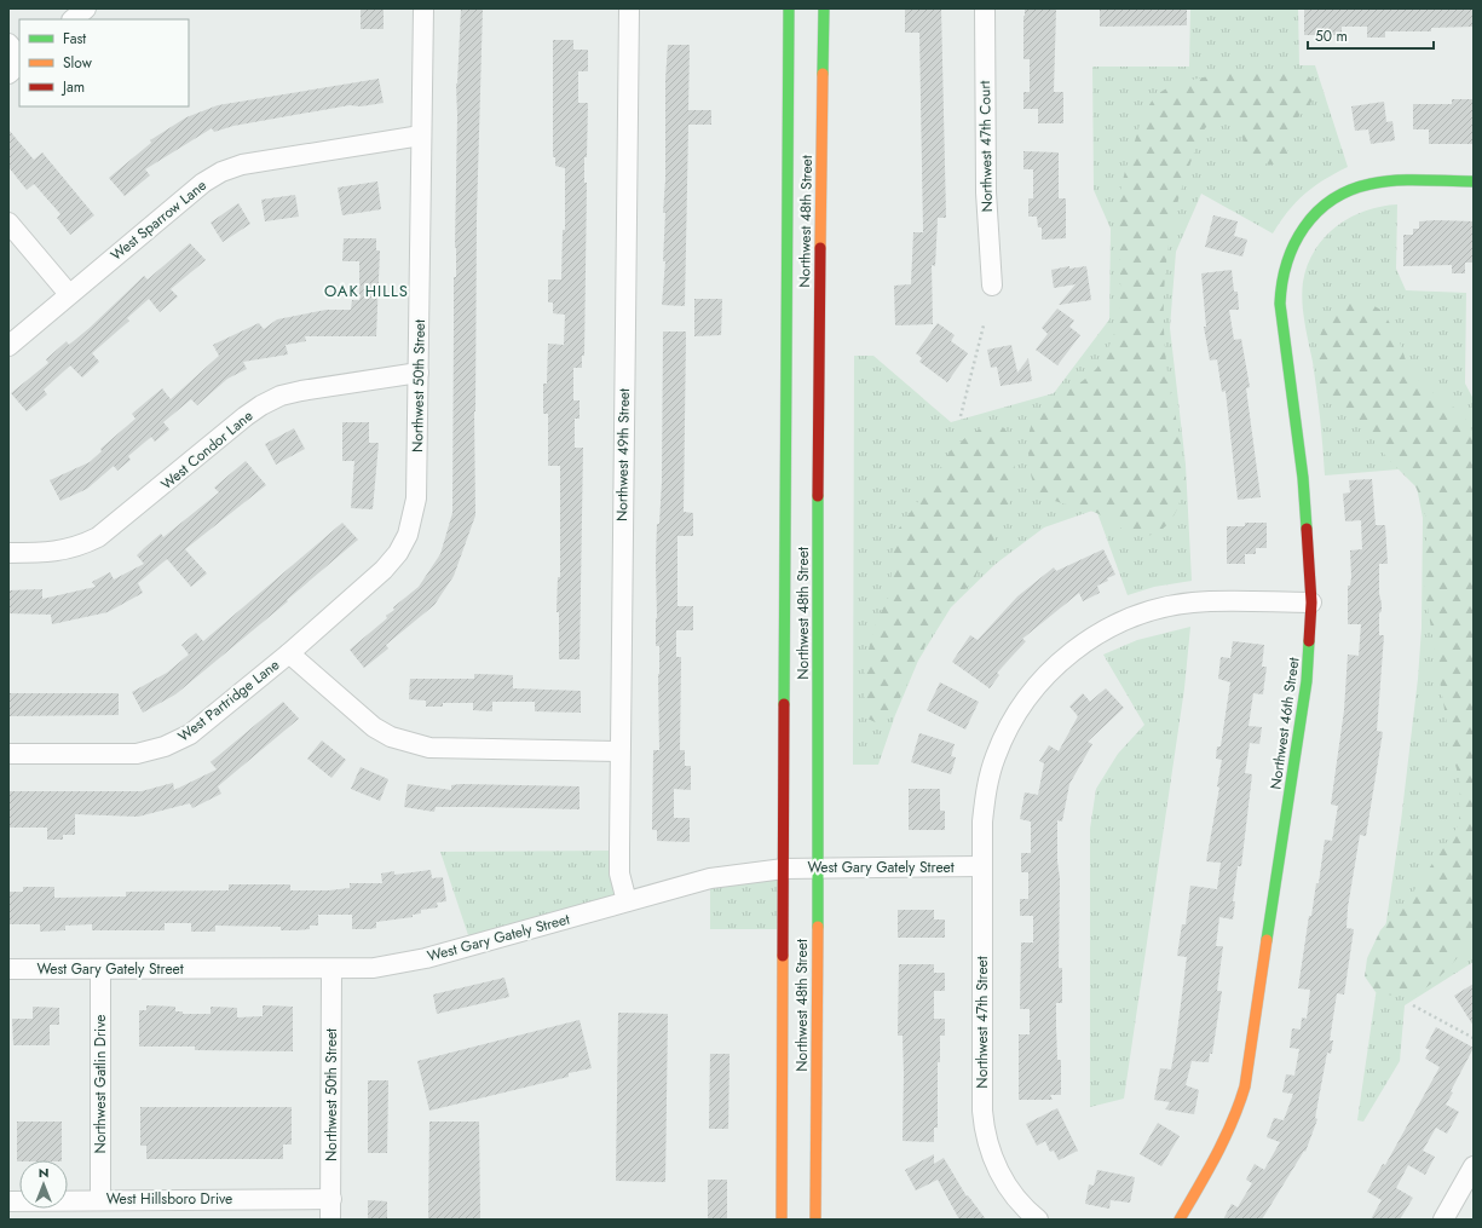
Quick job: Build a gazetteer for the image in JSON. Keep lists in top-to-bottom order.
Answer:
{
  "streets": {
    "main road": ["Northwest 48th Street", "Northwest 46th Street"],
    "street": [
      "Northwest 47th Court",
      "West Sparrow Lane",
      "Northwest 50th Street",
      "West Condor Lane",
      "Northwest 49th Street",
      "West Partridge Lane",
      "West Gary Gately Street",
      "Northwest 47th Street",
      "Northwest Gatlin Drive",
      "West Hillsboro Drive"
    ]
  },
  "crossings": [
    ["West Sparrow Lane", "Northwest 50th Street"],
    ["Northwest 48th Street", "West Gary Gately Street"],
    ["Northwest 50th Street", "West Condor Lane"],
    ["Northwest 50th Street", "West Partridge Lane"],
    ["Northwest 50th Street", "West Gary Gately Street"],
    ["Northwest 50th Street", "West Hillsboro Drive"],
    ["Northwest 49th Street", "West Partridge Lane"],
    ["Northwest 49th Street", "West Gary Gately Street"],
    ["Northwest 46th Street", "Northwest 47th Street"],
    ["West Gary Gately Street", "Northwest 47th Street"],
    ["West Gary Gately Street", "Northwest Gatlin Drive"],
    ["Northwest Gatlin Drive", "West Hillsboro Drive"]
  ],
  "districts": ["OAK HILLS"],
  "legend": ["Fast", "Slow", "Jam"],
  "scale_bar": "50 m",
  "north": "top"
}
